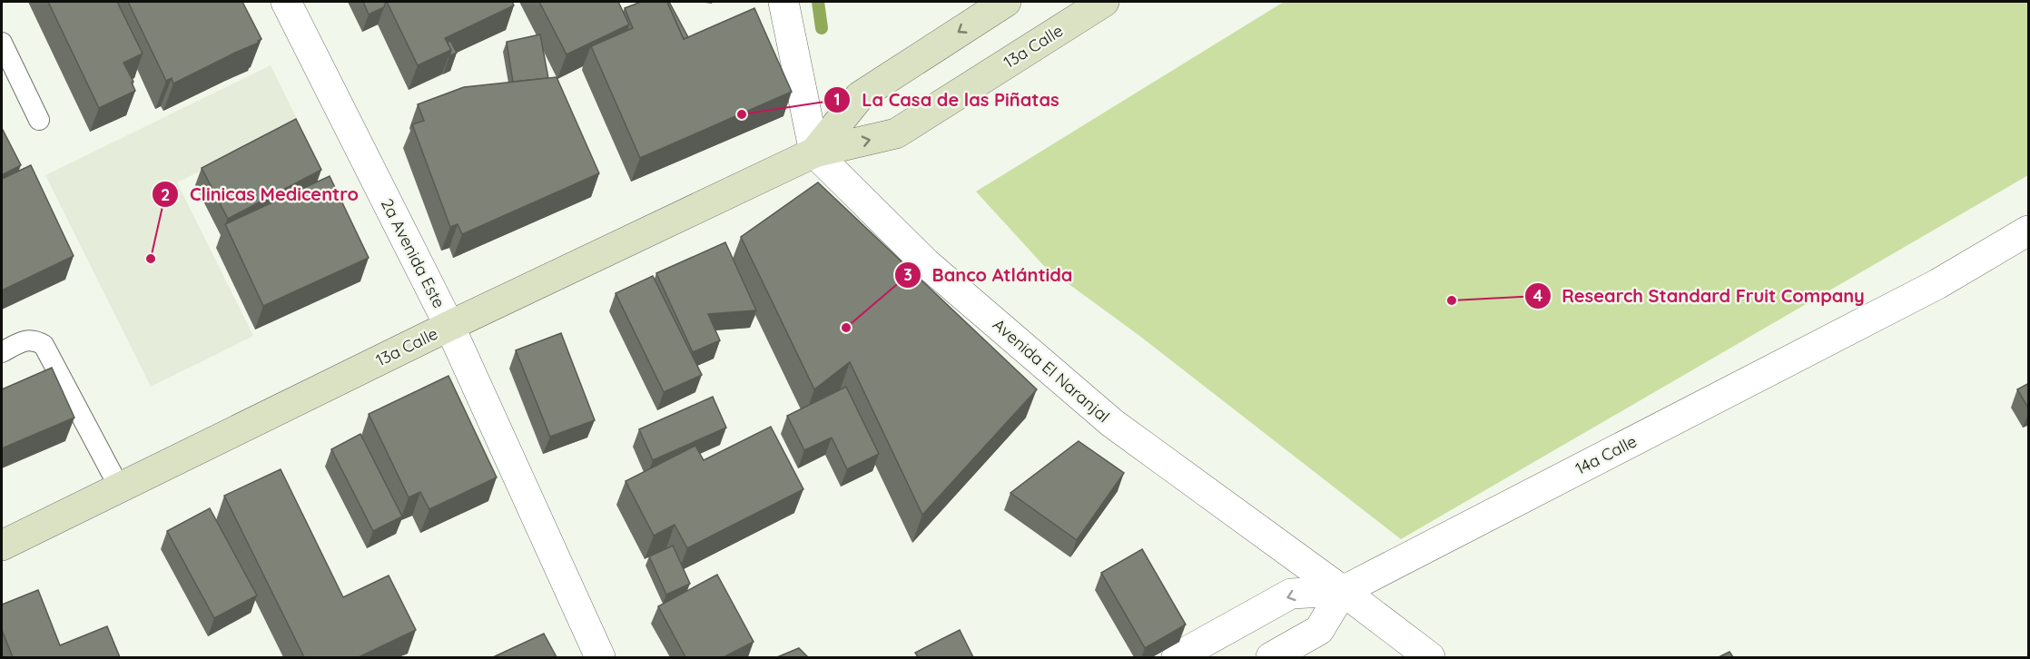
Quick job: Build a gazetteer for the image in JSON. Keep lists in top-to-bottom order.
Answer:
{
  "streets": {
    "street": [
      "13a Calle",
      "2a Avenida Este",
      "Avenida El Naranjal",
      "14a Calle"
    ]
  },
  "crossings": [
    ["13a Calle", "2a Avenida Este"],
    ["13a Calle", "Avenida El Naranjal"],
    ["Avenida El Naranjal", "14a Calle"]
  ],
  "places": [
    "La Casa de las Piñatas",
    "Clinicas Medicentro",
    "Research Standard Fruit Company",
    "Banco Atlántida"
  ]
}
